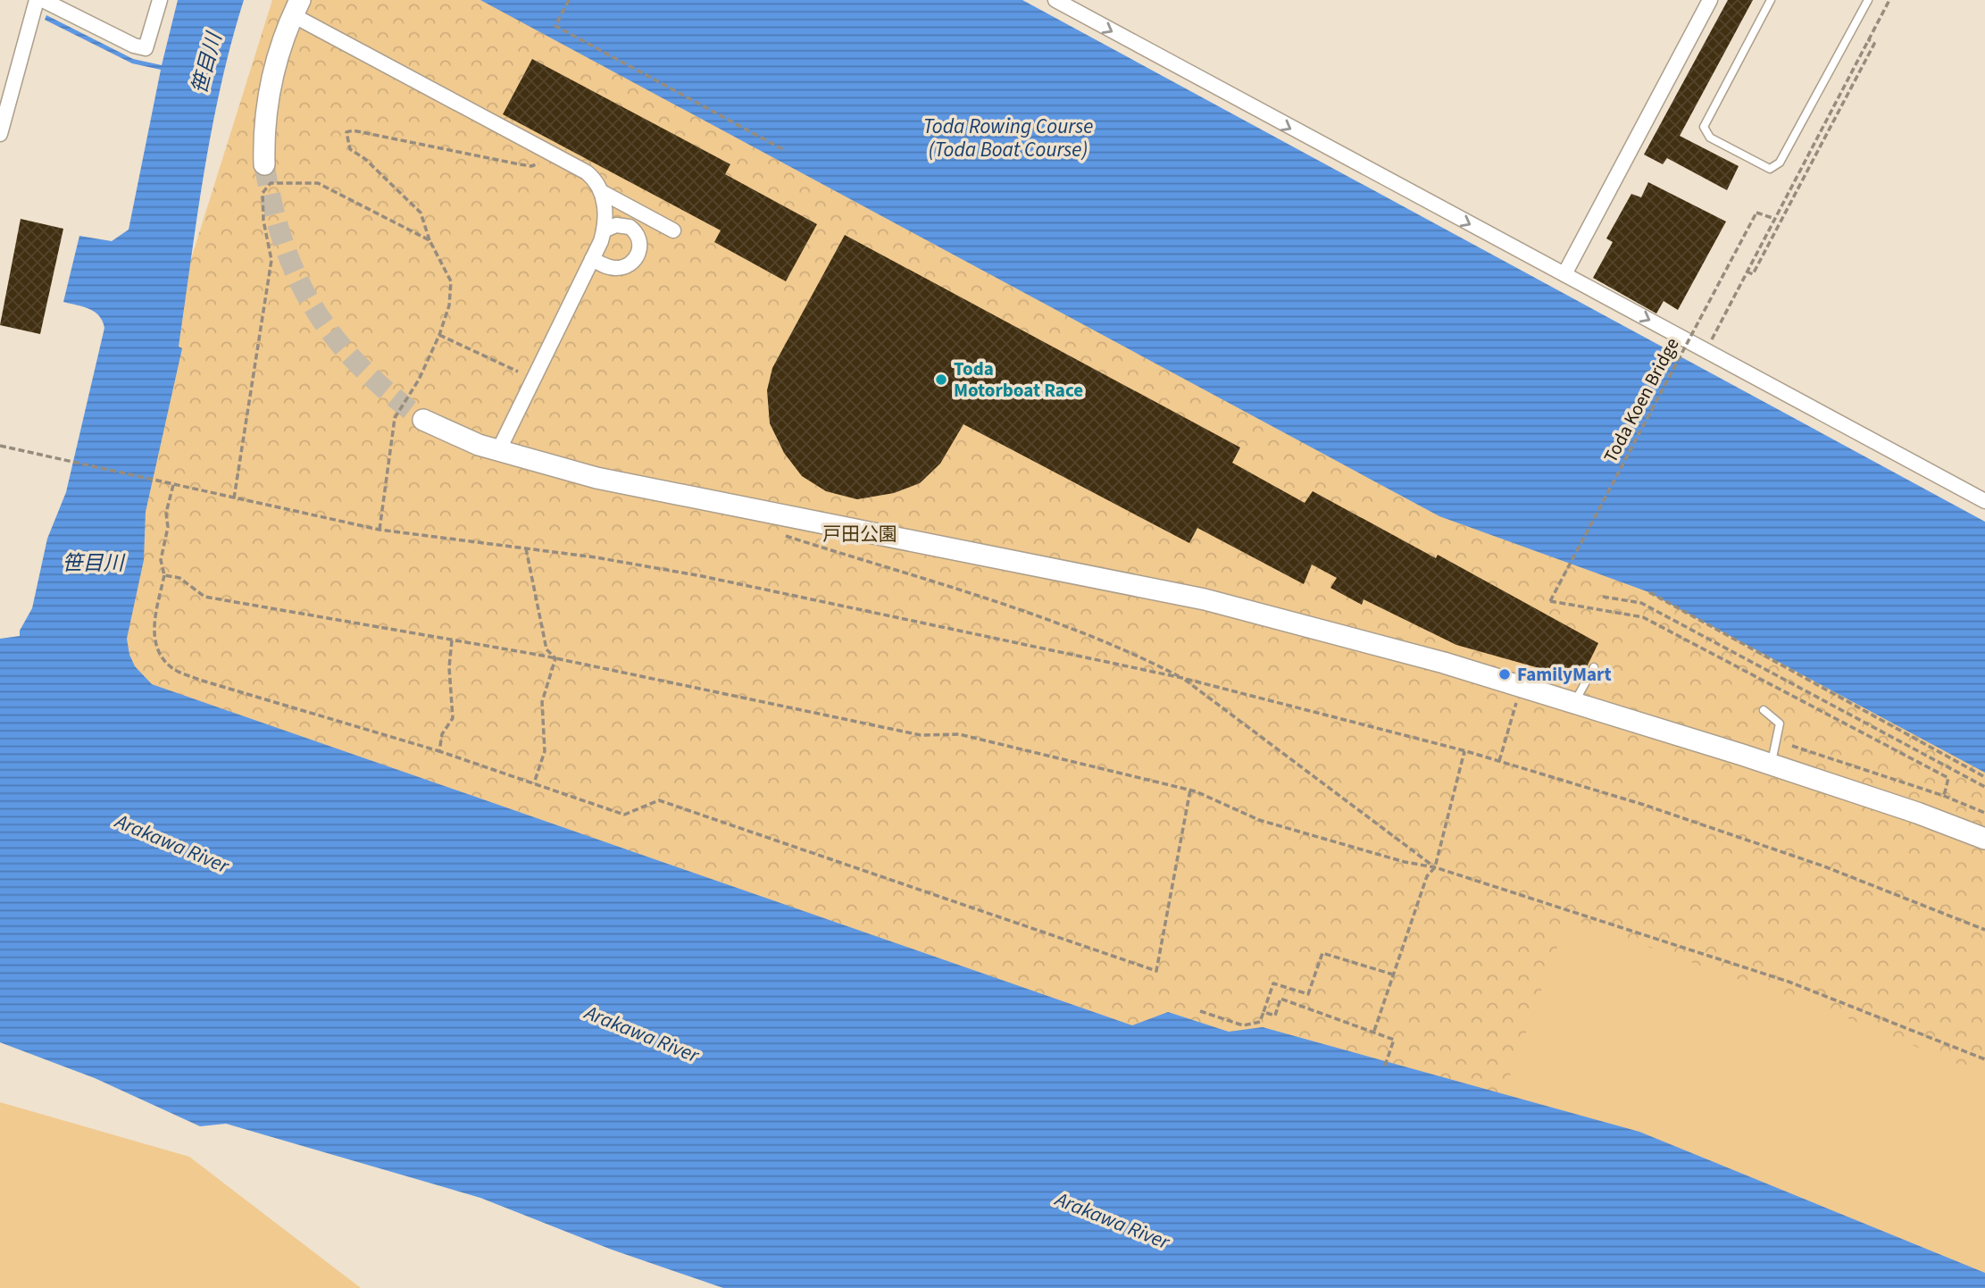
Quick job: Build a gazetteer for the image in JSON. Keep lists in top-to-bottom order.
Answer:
{
  "streets": {
    "path": ["Toda Koen Bridge"]
  },
  "water": ["笹目川", "Toda Rowing Course (Toda Boat Course)", "Arakawa River"],
  "parks": ["戸田公園"],
  "places": ["Toda Motorboat Race", "FamilyMart"]
}
